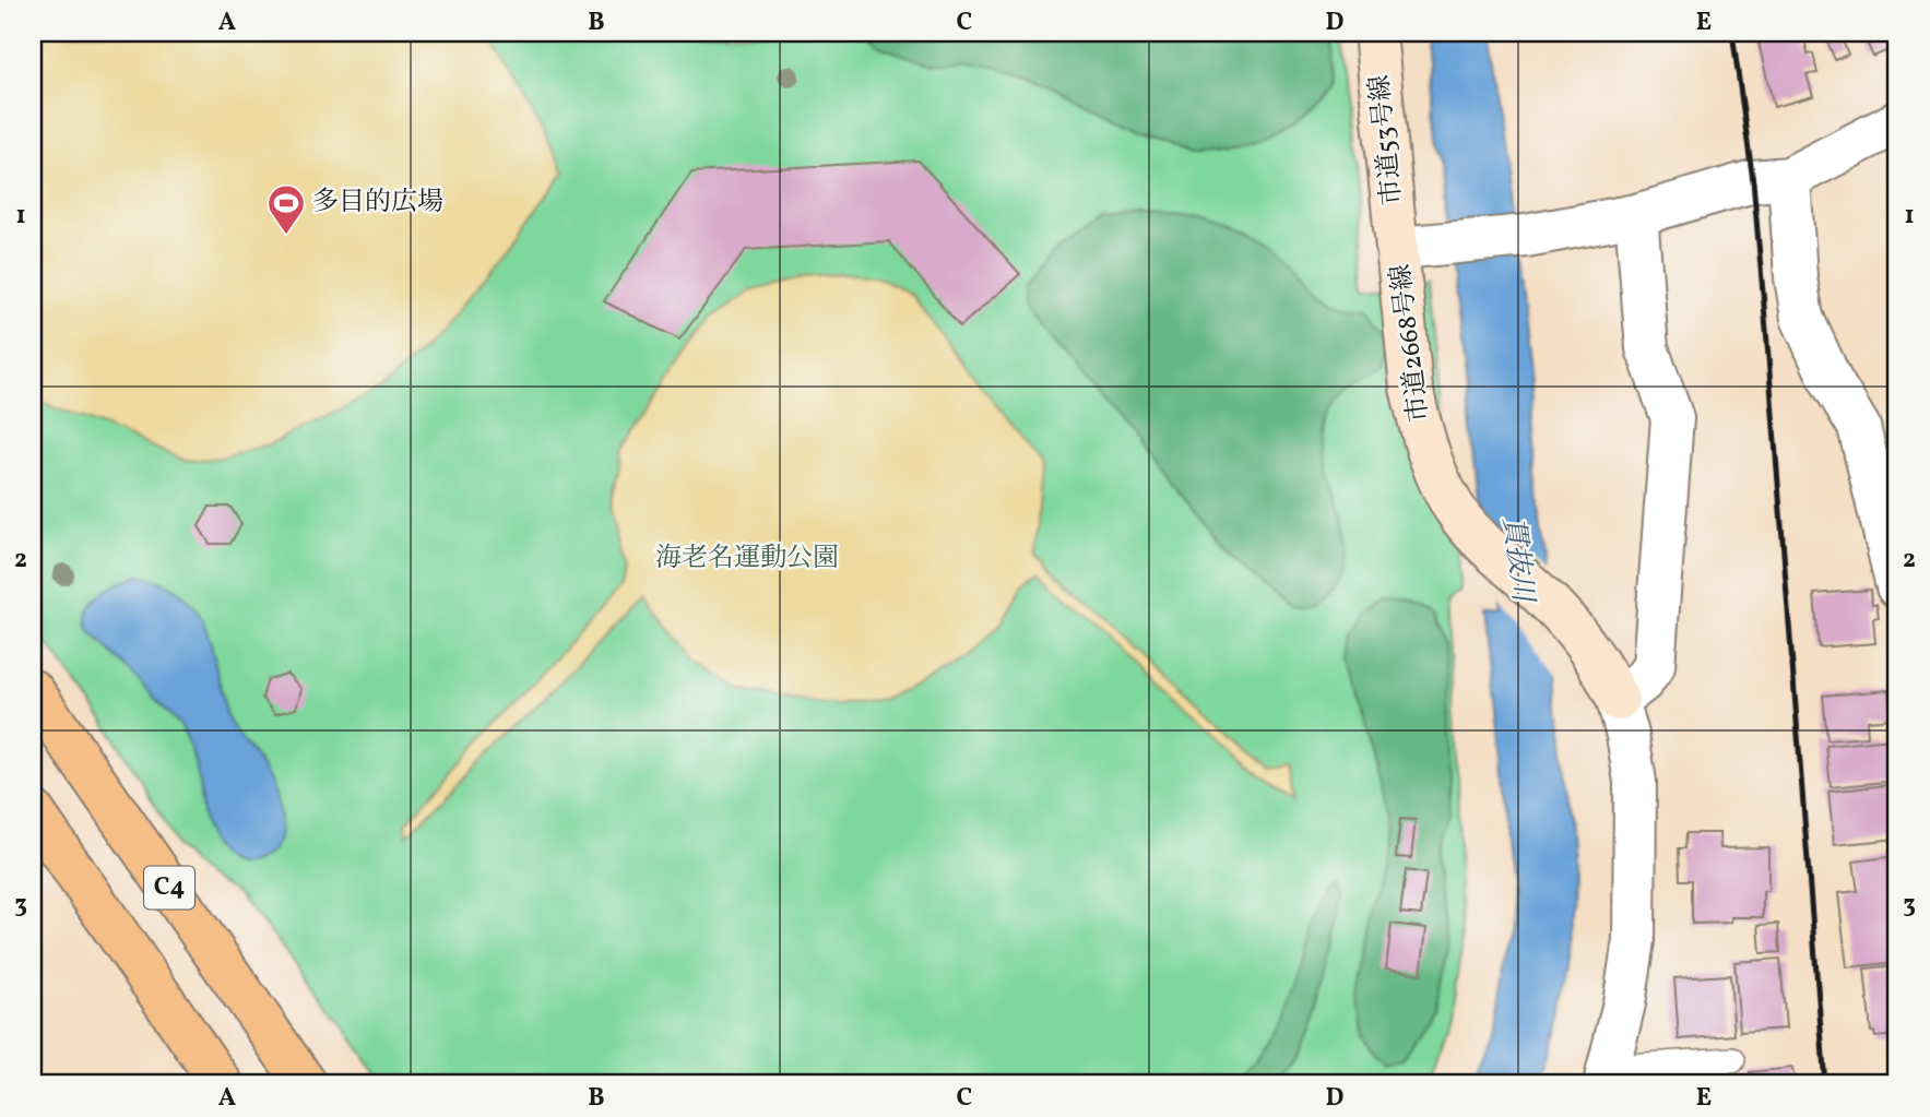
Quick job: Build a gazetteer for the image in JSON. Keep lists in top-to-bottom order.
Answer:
{
  "streets": {
    "highway": ["C4"],
    "street": ["市道53号線", "市道2668号線"]
  },
  "crossings": [
    ["市道53号線", "市道2668号線"]
  ],
  "water": ["貫抜川"],
  "parks": ["海老名運動公園"],
  "places": {
    "sports": ["多目的広場"]
  },
  "grid": {
    "columns": [
      "A",
      "B",
      "C",
      "D",
      "E"
    ],
    "rows": ["1", "2", "3"]
  }
}
